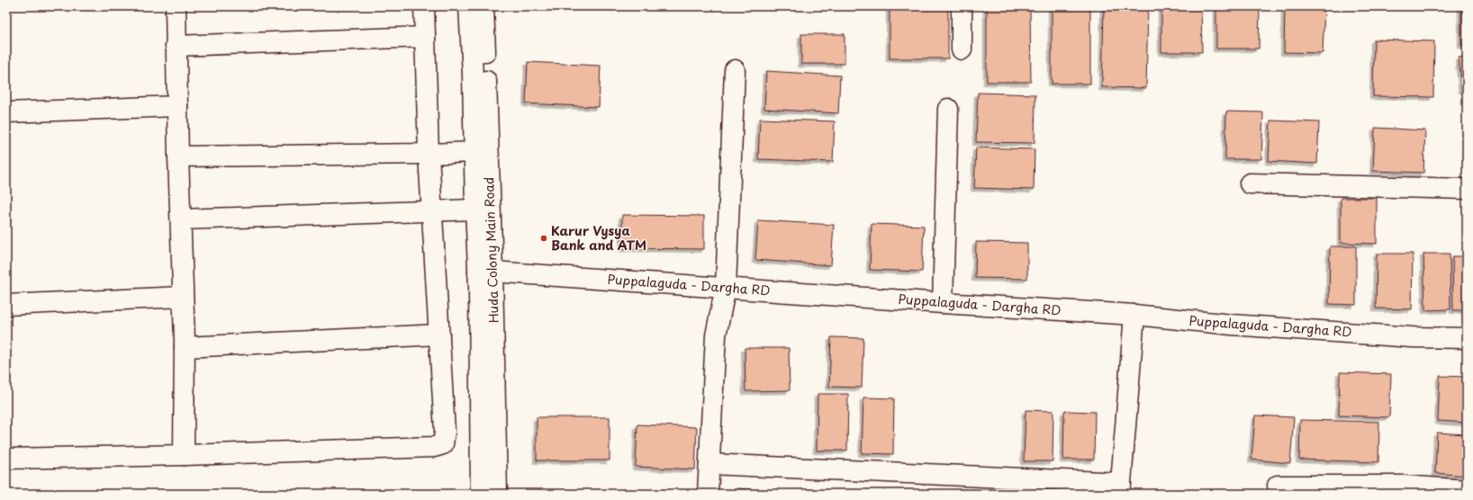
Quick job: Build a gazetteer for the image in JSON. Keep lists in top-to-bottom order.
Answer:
{
  "streets": {
    "street": ["Huda Colony Main Road", "Puppalaguda - Dargha RD"]
  },
  "crossings": [
    ["Huda Colony Main Road", "Puppalaguda - Dargha RD"]
  ],
  "places": ["Karur Vysya Bank and ATM"]
}
